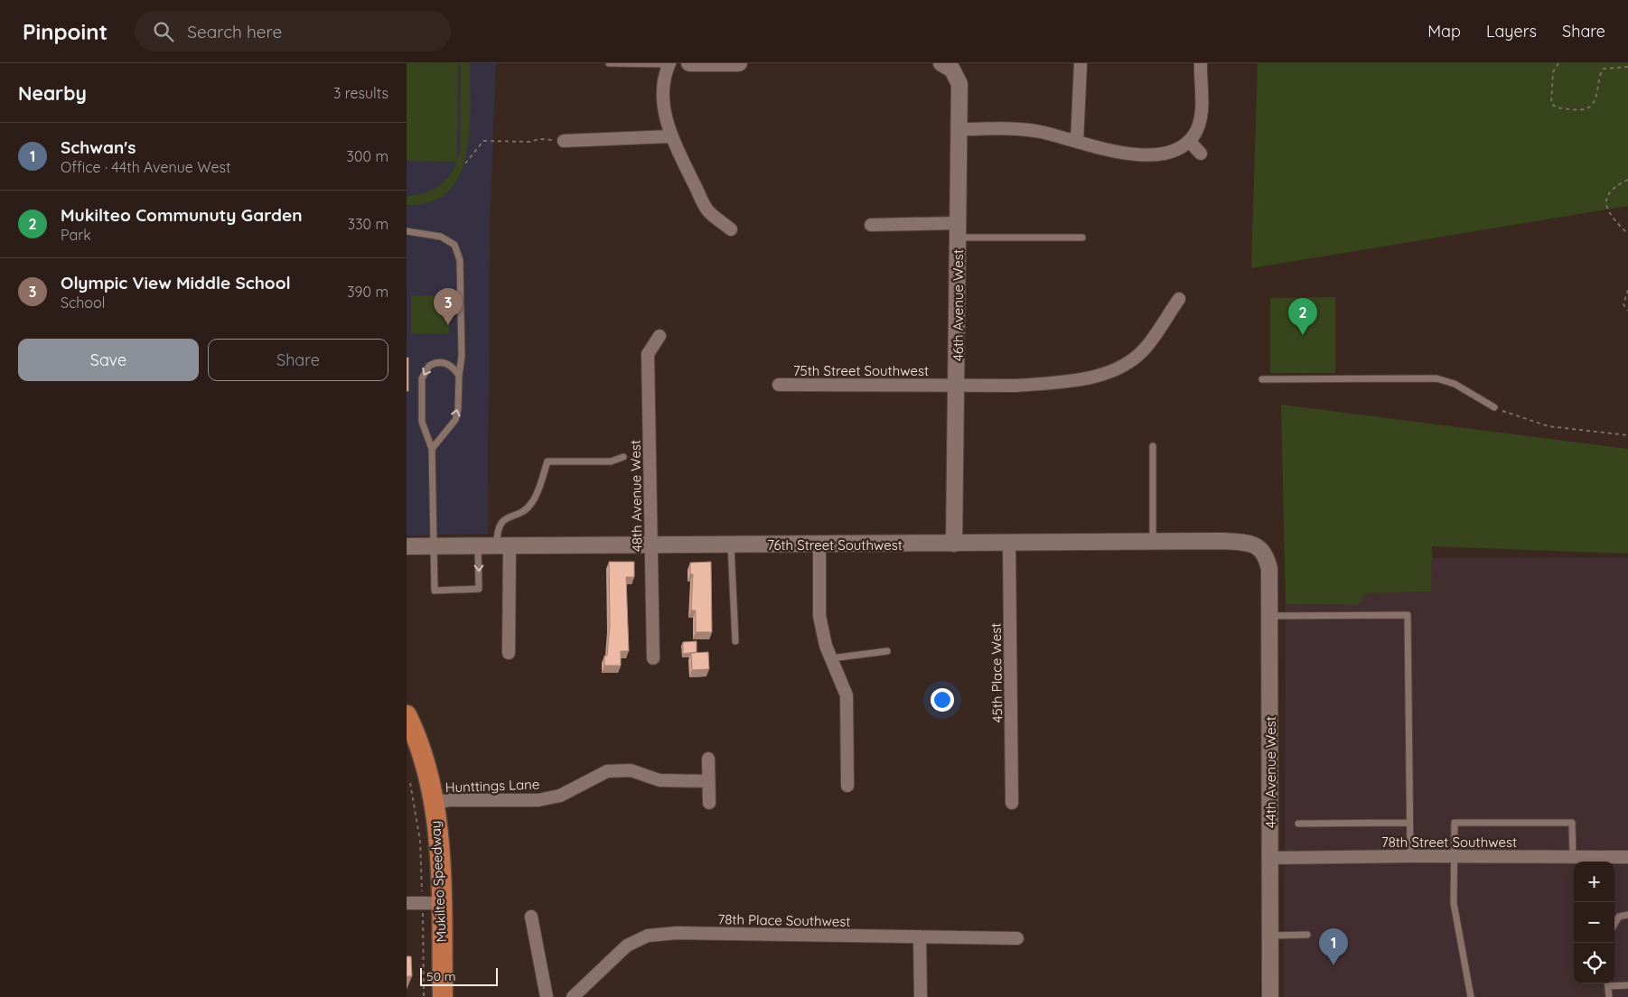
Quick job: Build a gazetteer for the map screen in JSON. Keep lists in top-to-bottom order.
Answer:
{
  "streets": {
    "main road": ["Mukilteo Speedway"],
    "street": [
      "46th Avenue West",
      "75th Street Southwest",
      "48th Avenue West",
      "76th Street Southwest",
      "45th Place West",
      "44th Avenue West",
      "Hunttings Lane",
      "78th Street Southwest",
      "78th Place Southwest"
    ]
  },
  "crossings": [
    ["46th Avenue West", "75th Street Southwest"],
    ["46th Avenue West", "76th Street Southwest"],
    ["48th Avenue West", "76th Street Southwest"],
    ["76th Street Southwest", "45th Place West"],
    ["76th Street Southwest", "44th Avenue West"],
    ["44th Avenue West", "78th Street Southwest"],
    ["Hunttings Lane", "Mukilteo Speedway"]
  ],
  "scale_bar": "50 m",
  "page": {
    "header": "Pinpoint",
    "search": "Search here",
    "nav": ["Map", "Layers", "Share"],
    "heading": ["Nearby", "3 results"],
    "list": [
      {
        "mark": "1",
        "name": "Schwan's",
        "note": "Office · 44th Avenue West",
        "value": "300 m"
      },
      {
        "mark": "2",
        "name": "Mukilteo Communuty Garden",
        "note": "Park",
        "value": "330 m"
      },
      {
        "mark": "3",
        "name": "Olympic View Middle School",
        "note": "School",
        "value": "390 m"
      }
    ],
    "pins": ["3", "2", "1"],
    "buttons": ["Save", "Share"],
    "map_buttons": ["+", "−"],
    "scale": "50 m"
  }
}
